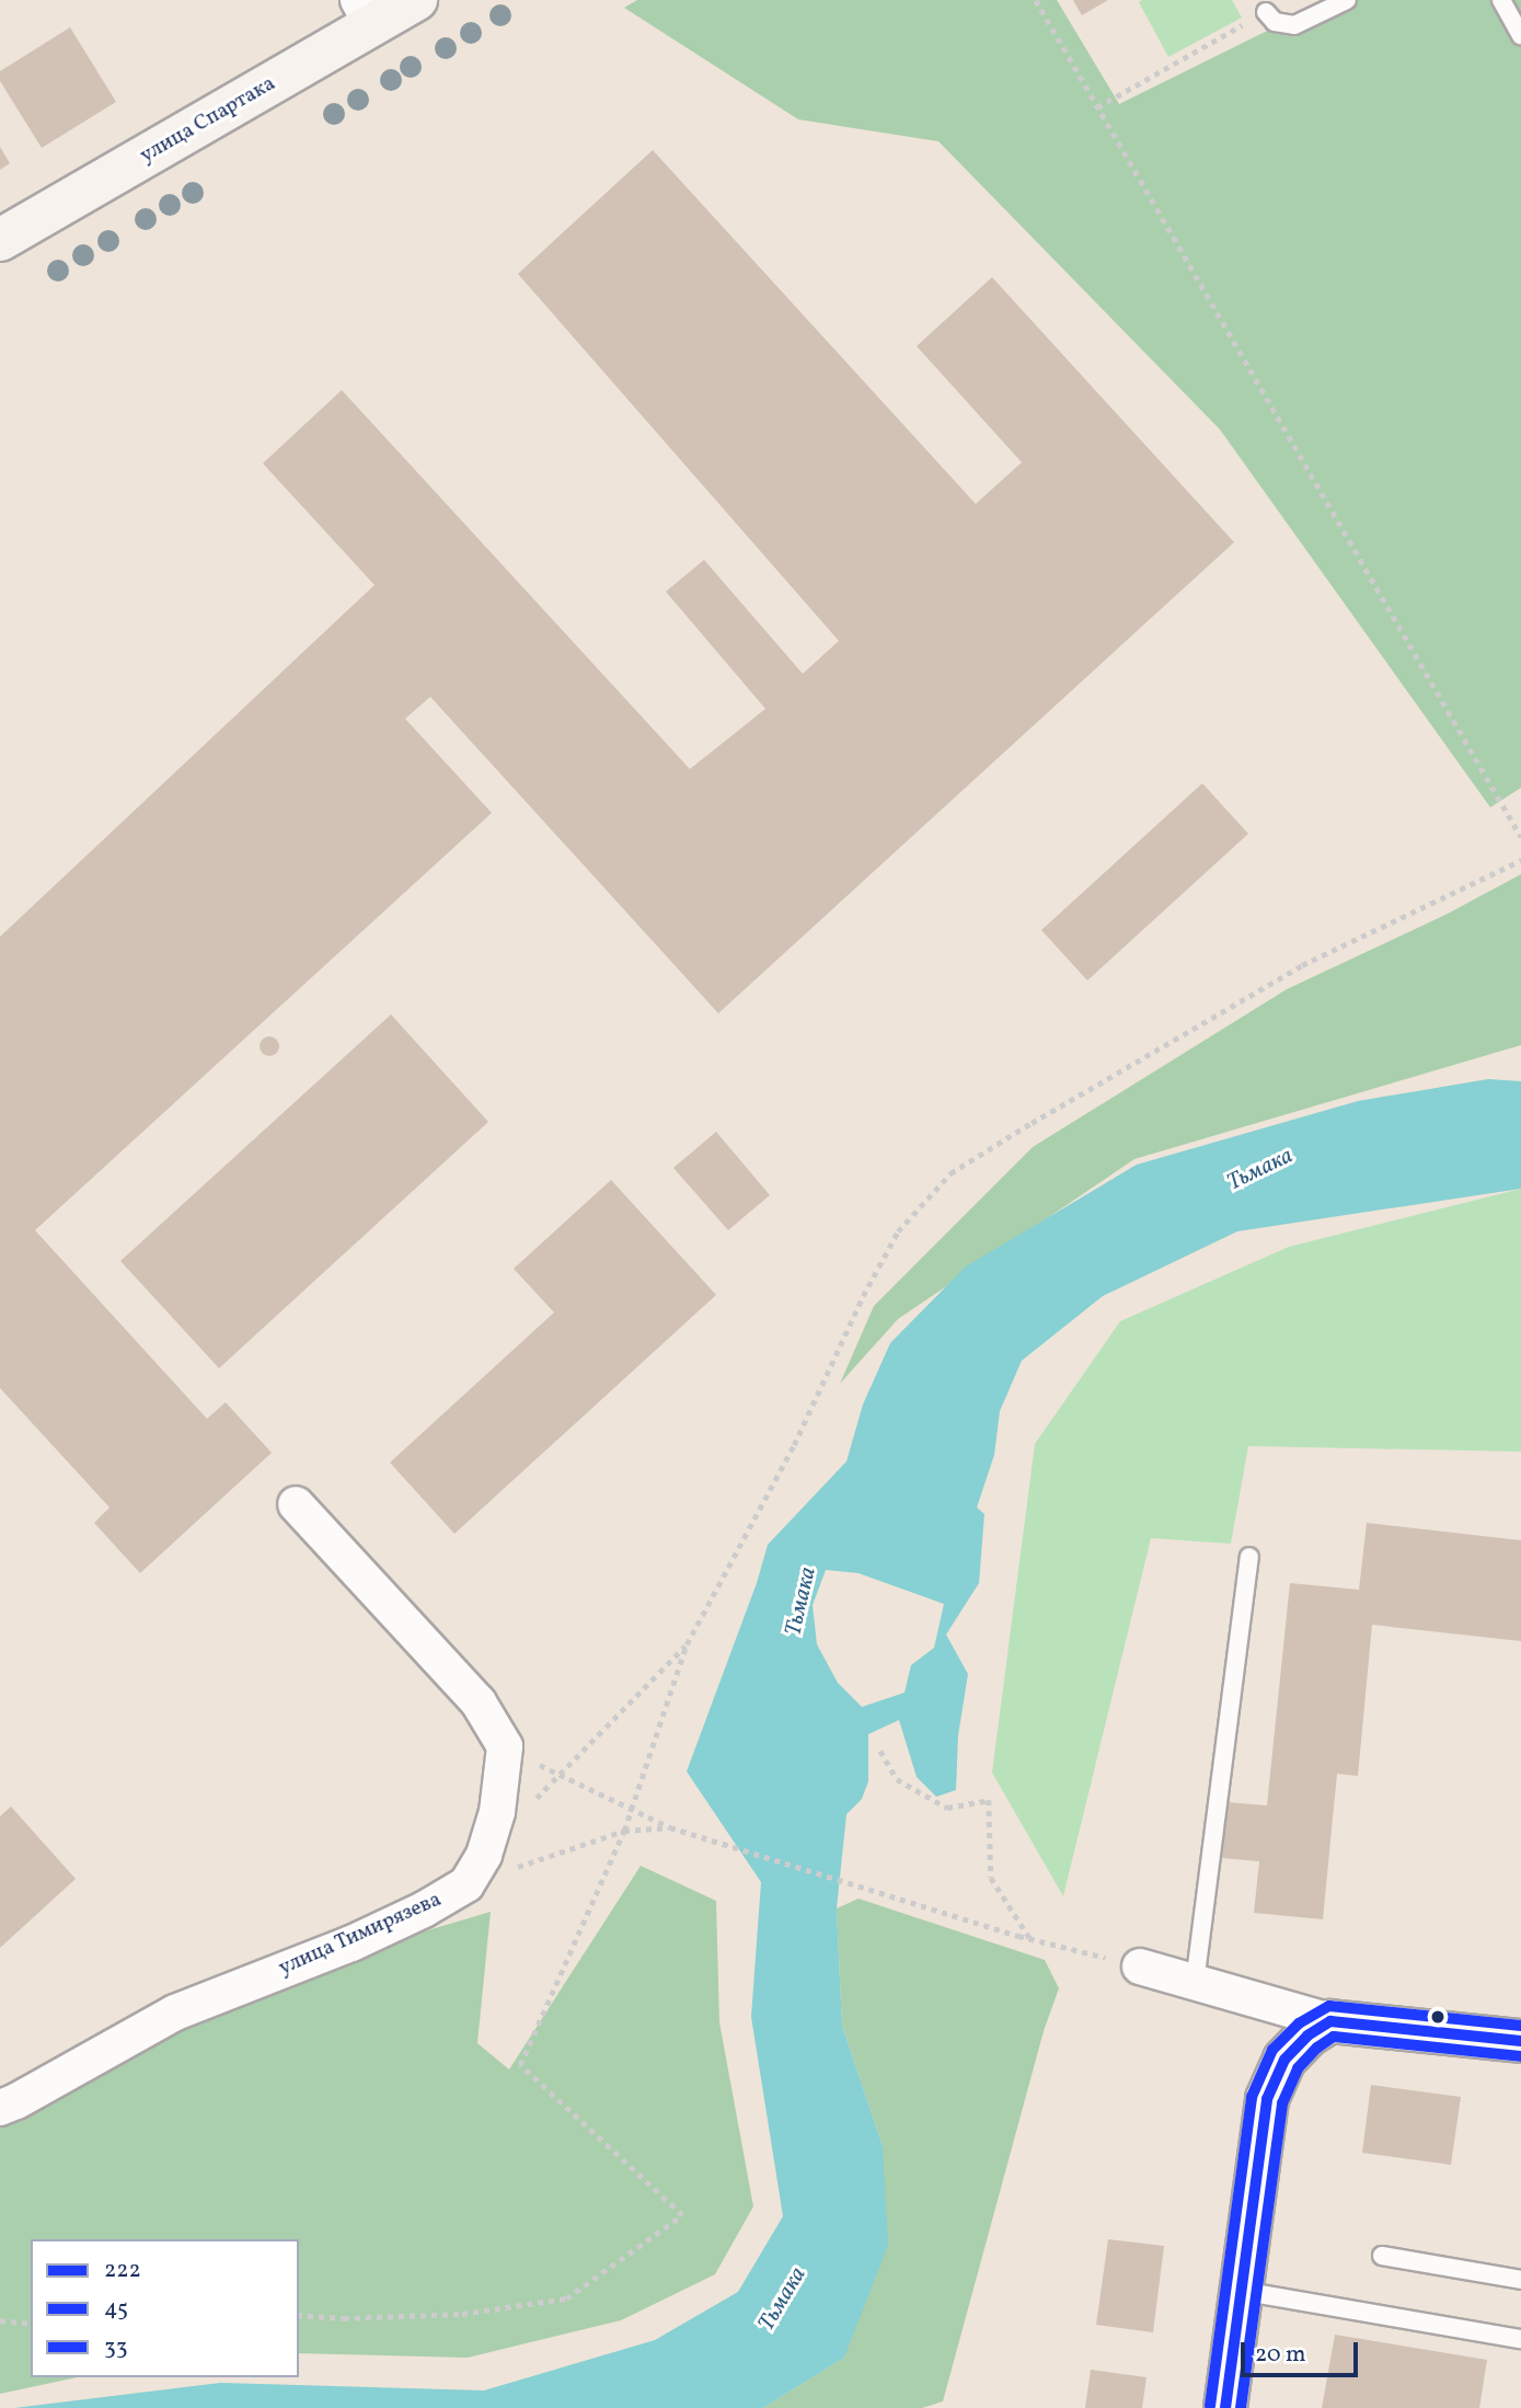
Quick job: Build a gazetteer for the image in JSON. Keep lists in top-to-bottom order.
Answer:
{
  "streets": {
    "main road": ["улица Спартака"],
    "street": ["улица Тимирязева"]
  },
  "water": ["Тьмака"],
  "lines": ["transit line 33", "transit line 222", "transit line 45"],
  "legend": ["222", "45", "33"],
  "scale_bar": "20 m"
}
